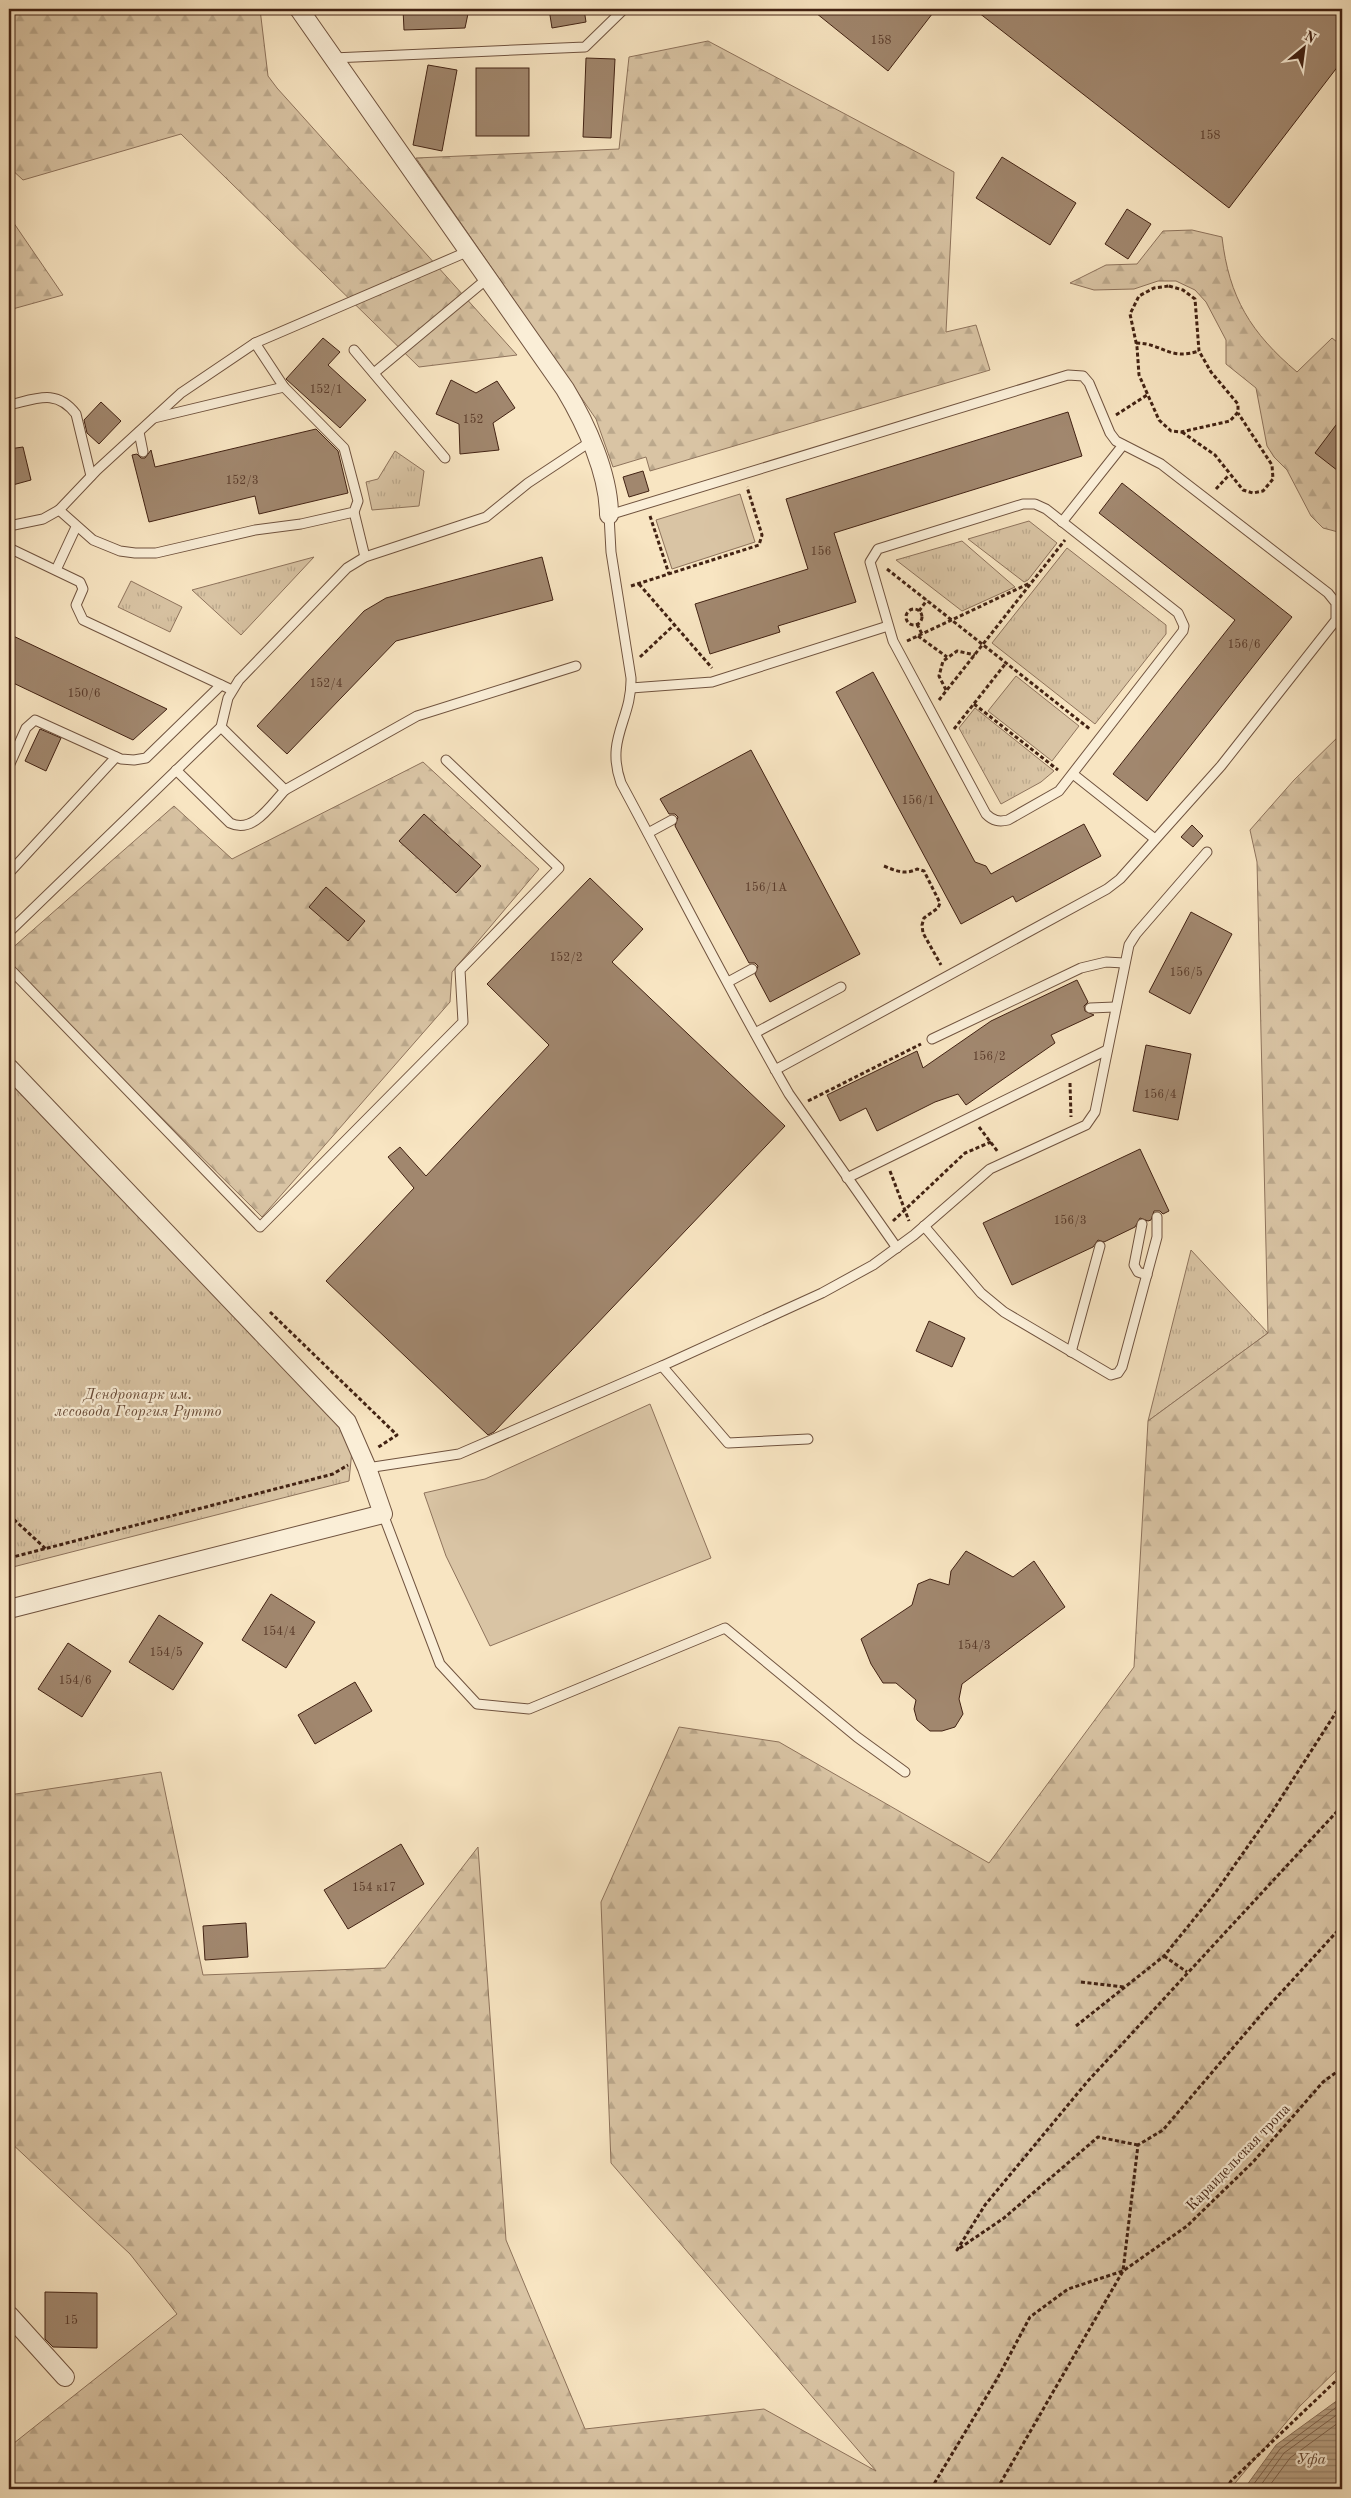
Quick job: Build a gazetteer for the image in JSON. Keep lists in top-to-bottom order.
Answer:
{
  "streets": {
    "path": ["Караидельская тропа"]
  },
  "water": ["Уфа"],
  "parks": ["Дендропарк им. лесовода Георгия Рутто"],
  "house_numbers": [
    "158",
    "158",
    "152/1",
    "152",
    "152/3",
    "156",
    "156/6",
    "152/4",
    "150/6",
    "156/1",
    "156/1А",
    "152/2",
    "156/5",
    "156/2",
    "156/4",
    "156/3",
    "154/4",
    "154/3",
    "154/5",
    "154/6",
    "154 к17",
    "15"
  ],
  "north": "top right"
}
